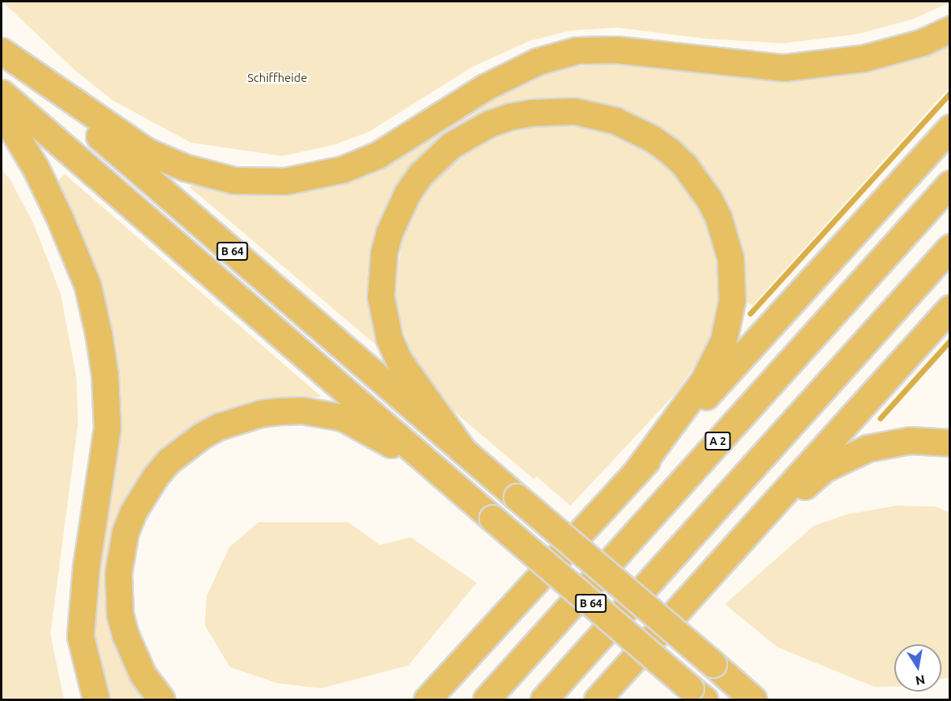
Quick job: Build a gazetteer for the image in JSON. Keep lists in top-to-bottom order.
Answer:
{
  "streets": {
    "highway": ["B 64", "A 2"]
  },
  "parks": ["Schiffheide"],
  "north": "bottom"
}
